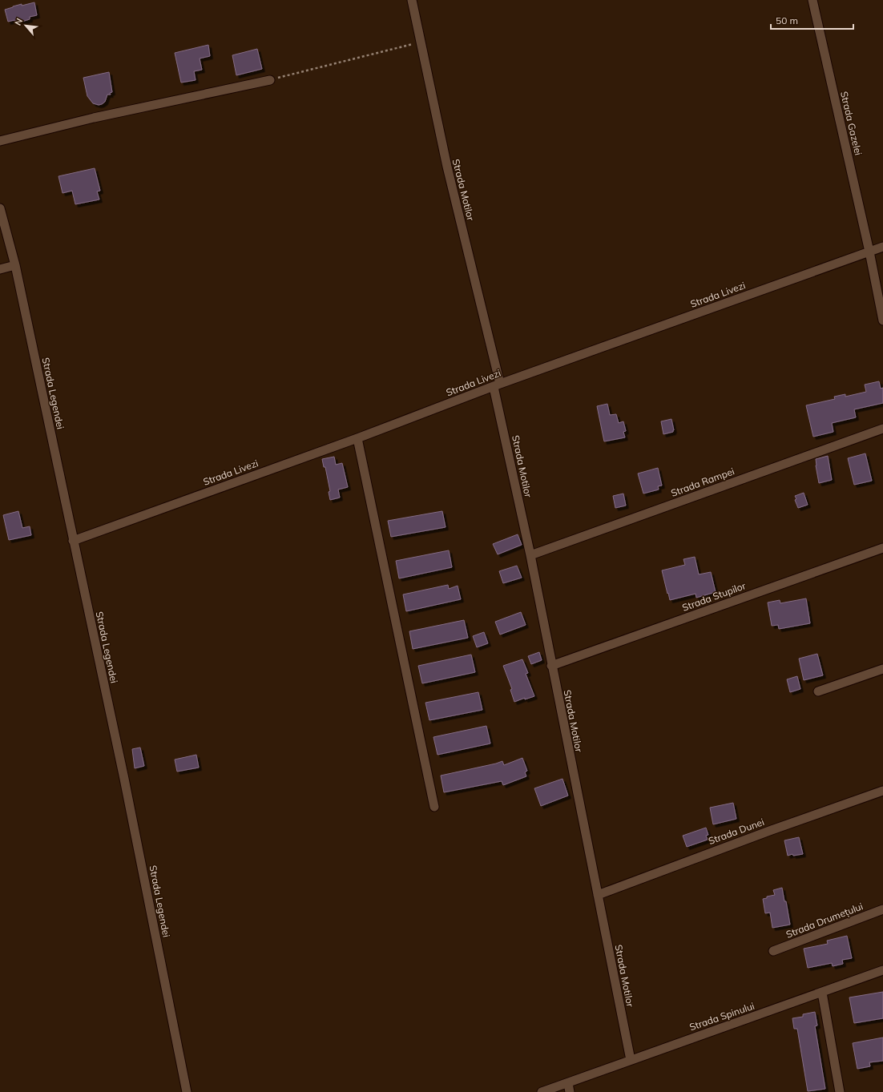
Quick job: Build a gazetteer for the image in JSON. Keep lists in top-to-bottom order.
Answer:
{
  "streets": {
    "street": [
      "Strada Gazelei",
      "Strada Motilor",
      "Strada Livezi",
      "Strada Legendei",
      "Strada Rampei",
      "Strada Stupilor",
      "Strada Dunei",
      "Strada Drumețului",
      "Strada Spinului"
    ]
  },
  "crossings": [
    ["Strada Gazelei", "Strada Livezi"],
    ["Strada Motilor", "Strada Livezi"],
    ["Strada Motilor", "Strada Rampei"],
    ["Strada Motilor", "Strada Stupilor"],
    ["Strada Motilor", "Strada Dunei"],
    ["Strada Motilor", "Strada Spinului"],
    ["Strada Livezi", "Strada Legendei"]
  ],
  "scale_bar": "50 m",
  "north": "top left"
}
